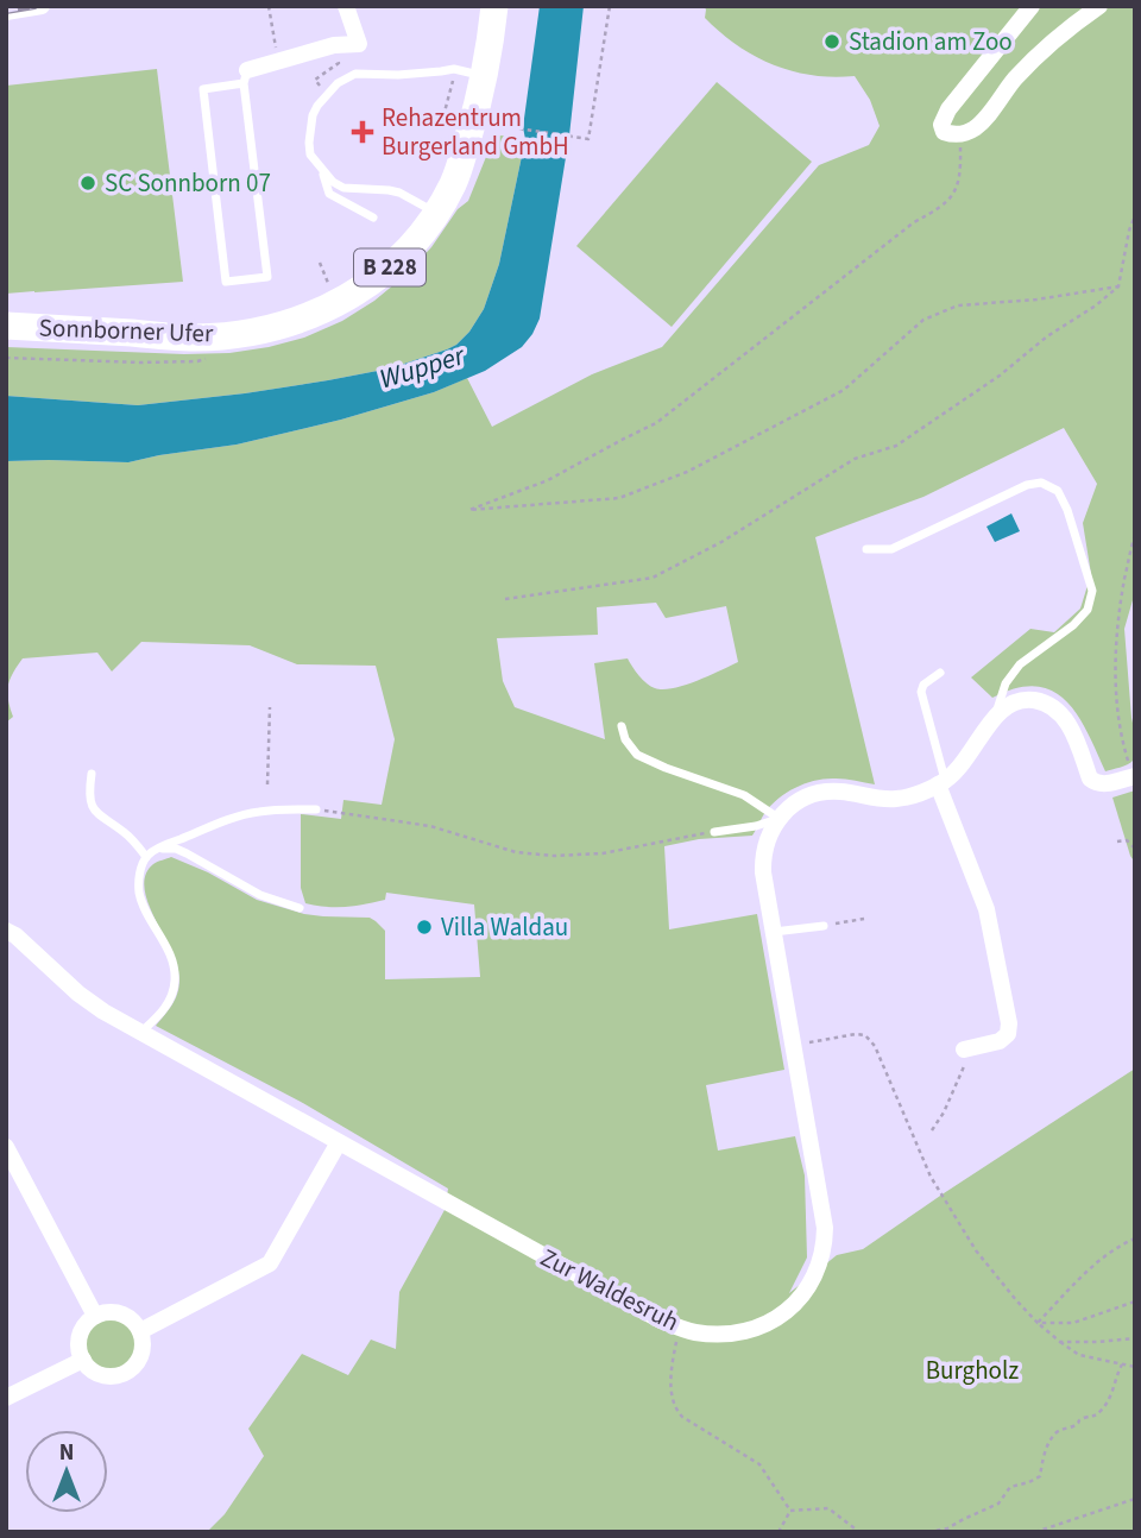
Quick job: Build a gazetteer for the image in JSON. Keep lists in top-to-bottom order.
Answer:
{
  "streets": {
    "main road": ["B 228", "Sonnborner Ufer"],
    "street": ["Zur Waldesruh"]
  },
  "water": ["Wupper"],
  "parks": ["Burgholz"],
  "places": {
    "other": ["Stadion am Zoo", "SC Sonnborn 07", "Villa Waldau"],
    "health": ["Rehazentrum Burgerland GmbH"]
  },
  "north": "top"
}
